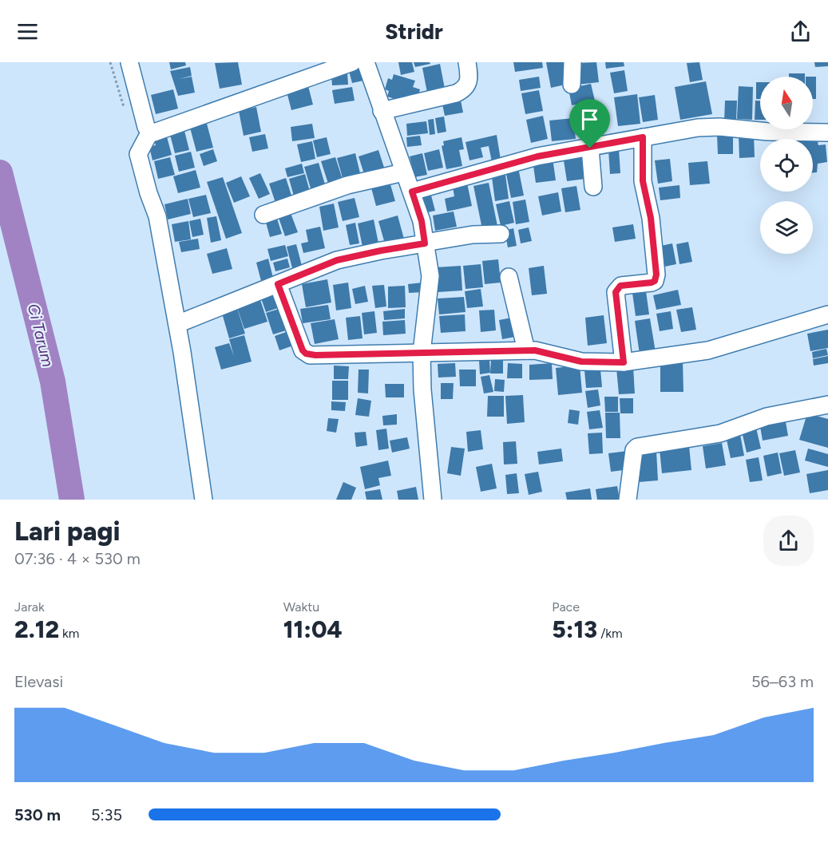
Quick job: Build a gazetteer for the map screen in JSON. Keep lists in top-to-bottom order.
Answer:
{
  "water": ["Ci Tarum"],
  "north": "top",
  "page": {
    "header": "Stridr",
    "heading": ["Lari pagi", "07:36 · 4 × 530 m"],
    "stats": [
      ["Jarak", "2.12 km"],
      ["Waktu", "11:04"],
      ["Pace", "5:13 /km"]
    ],
    "chart": ["Elevasi", "56–63 m"],
    "list": [
      {
        "name": "530 m",
        "note": "5:35"
      }
    ]
  }
}
